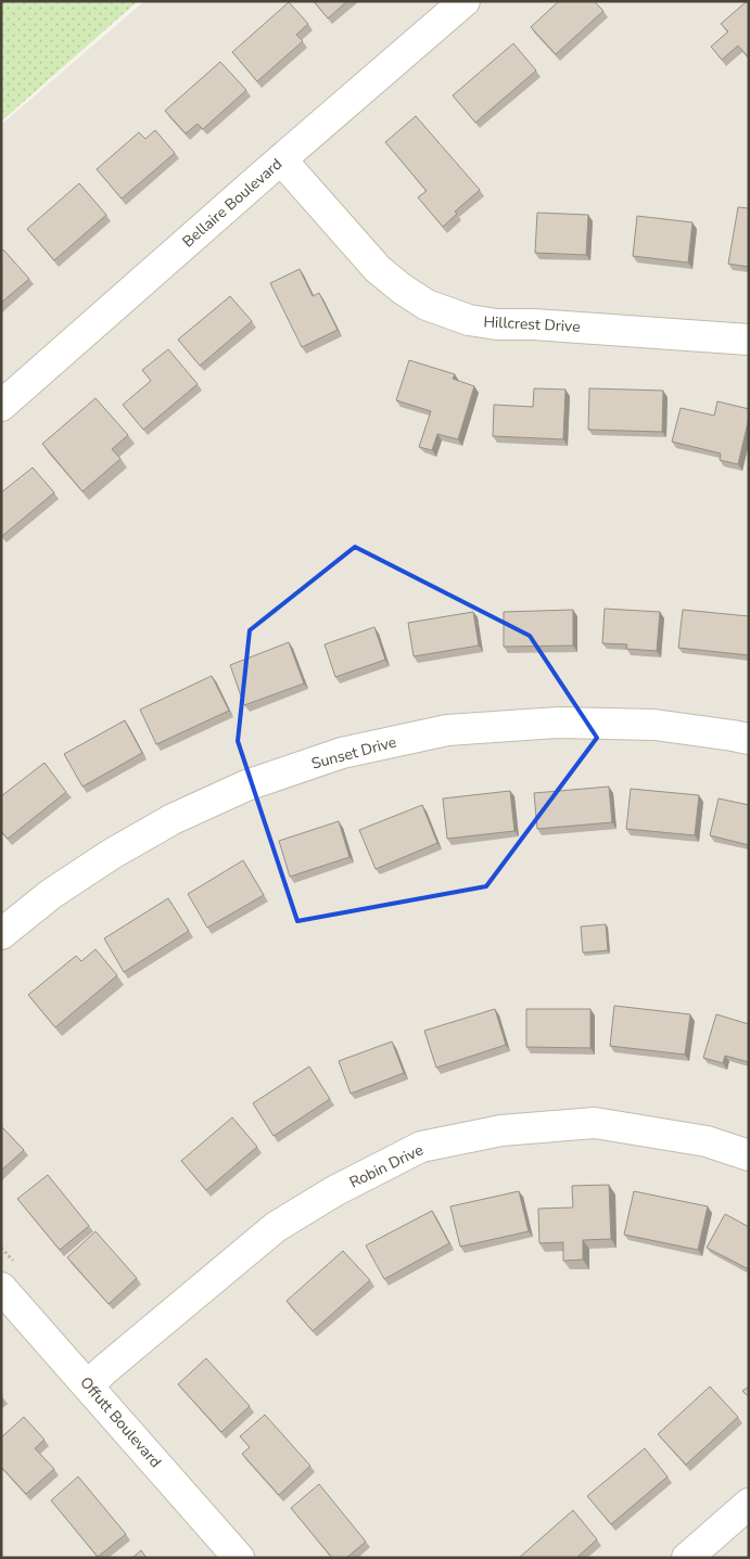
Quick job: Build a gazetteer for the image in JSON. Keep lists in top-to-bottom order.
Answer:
{
  "streets": {
    "street": [
      "Bellaire Boulevard",
      "Hillcrest Drive",
      "Sunset Drive",
      "Robin Drive",
      "Offutt Boulevard"
    ]
  },
  "crossings": [
    ["Bellaire Boulevard", "Hillcrest Drive"],
    ["Robin Drive", "Offutt Boulevard"]
  ]
}
